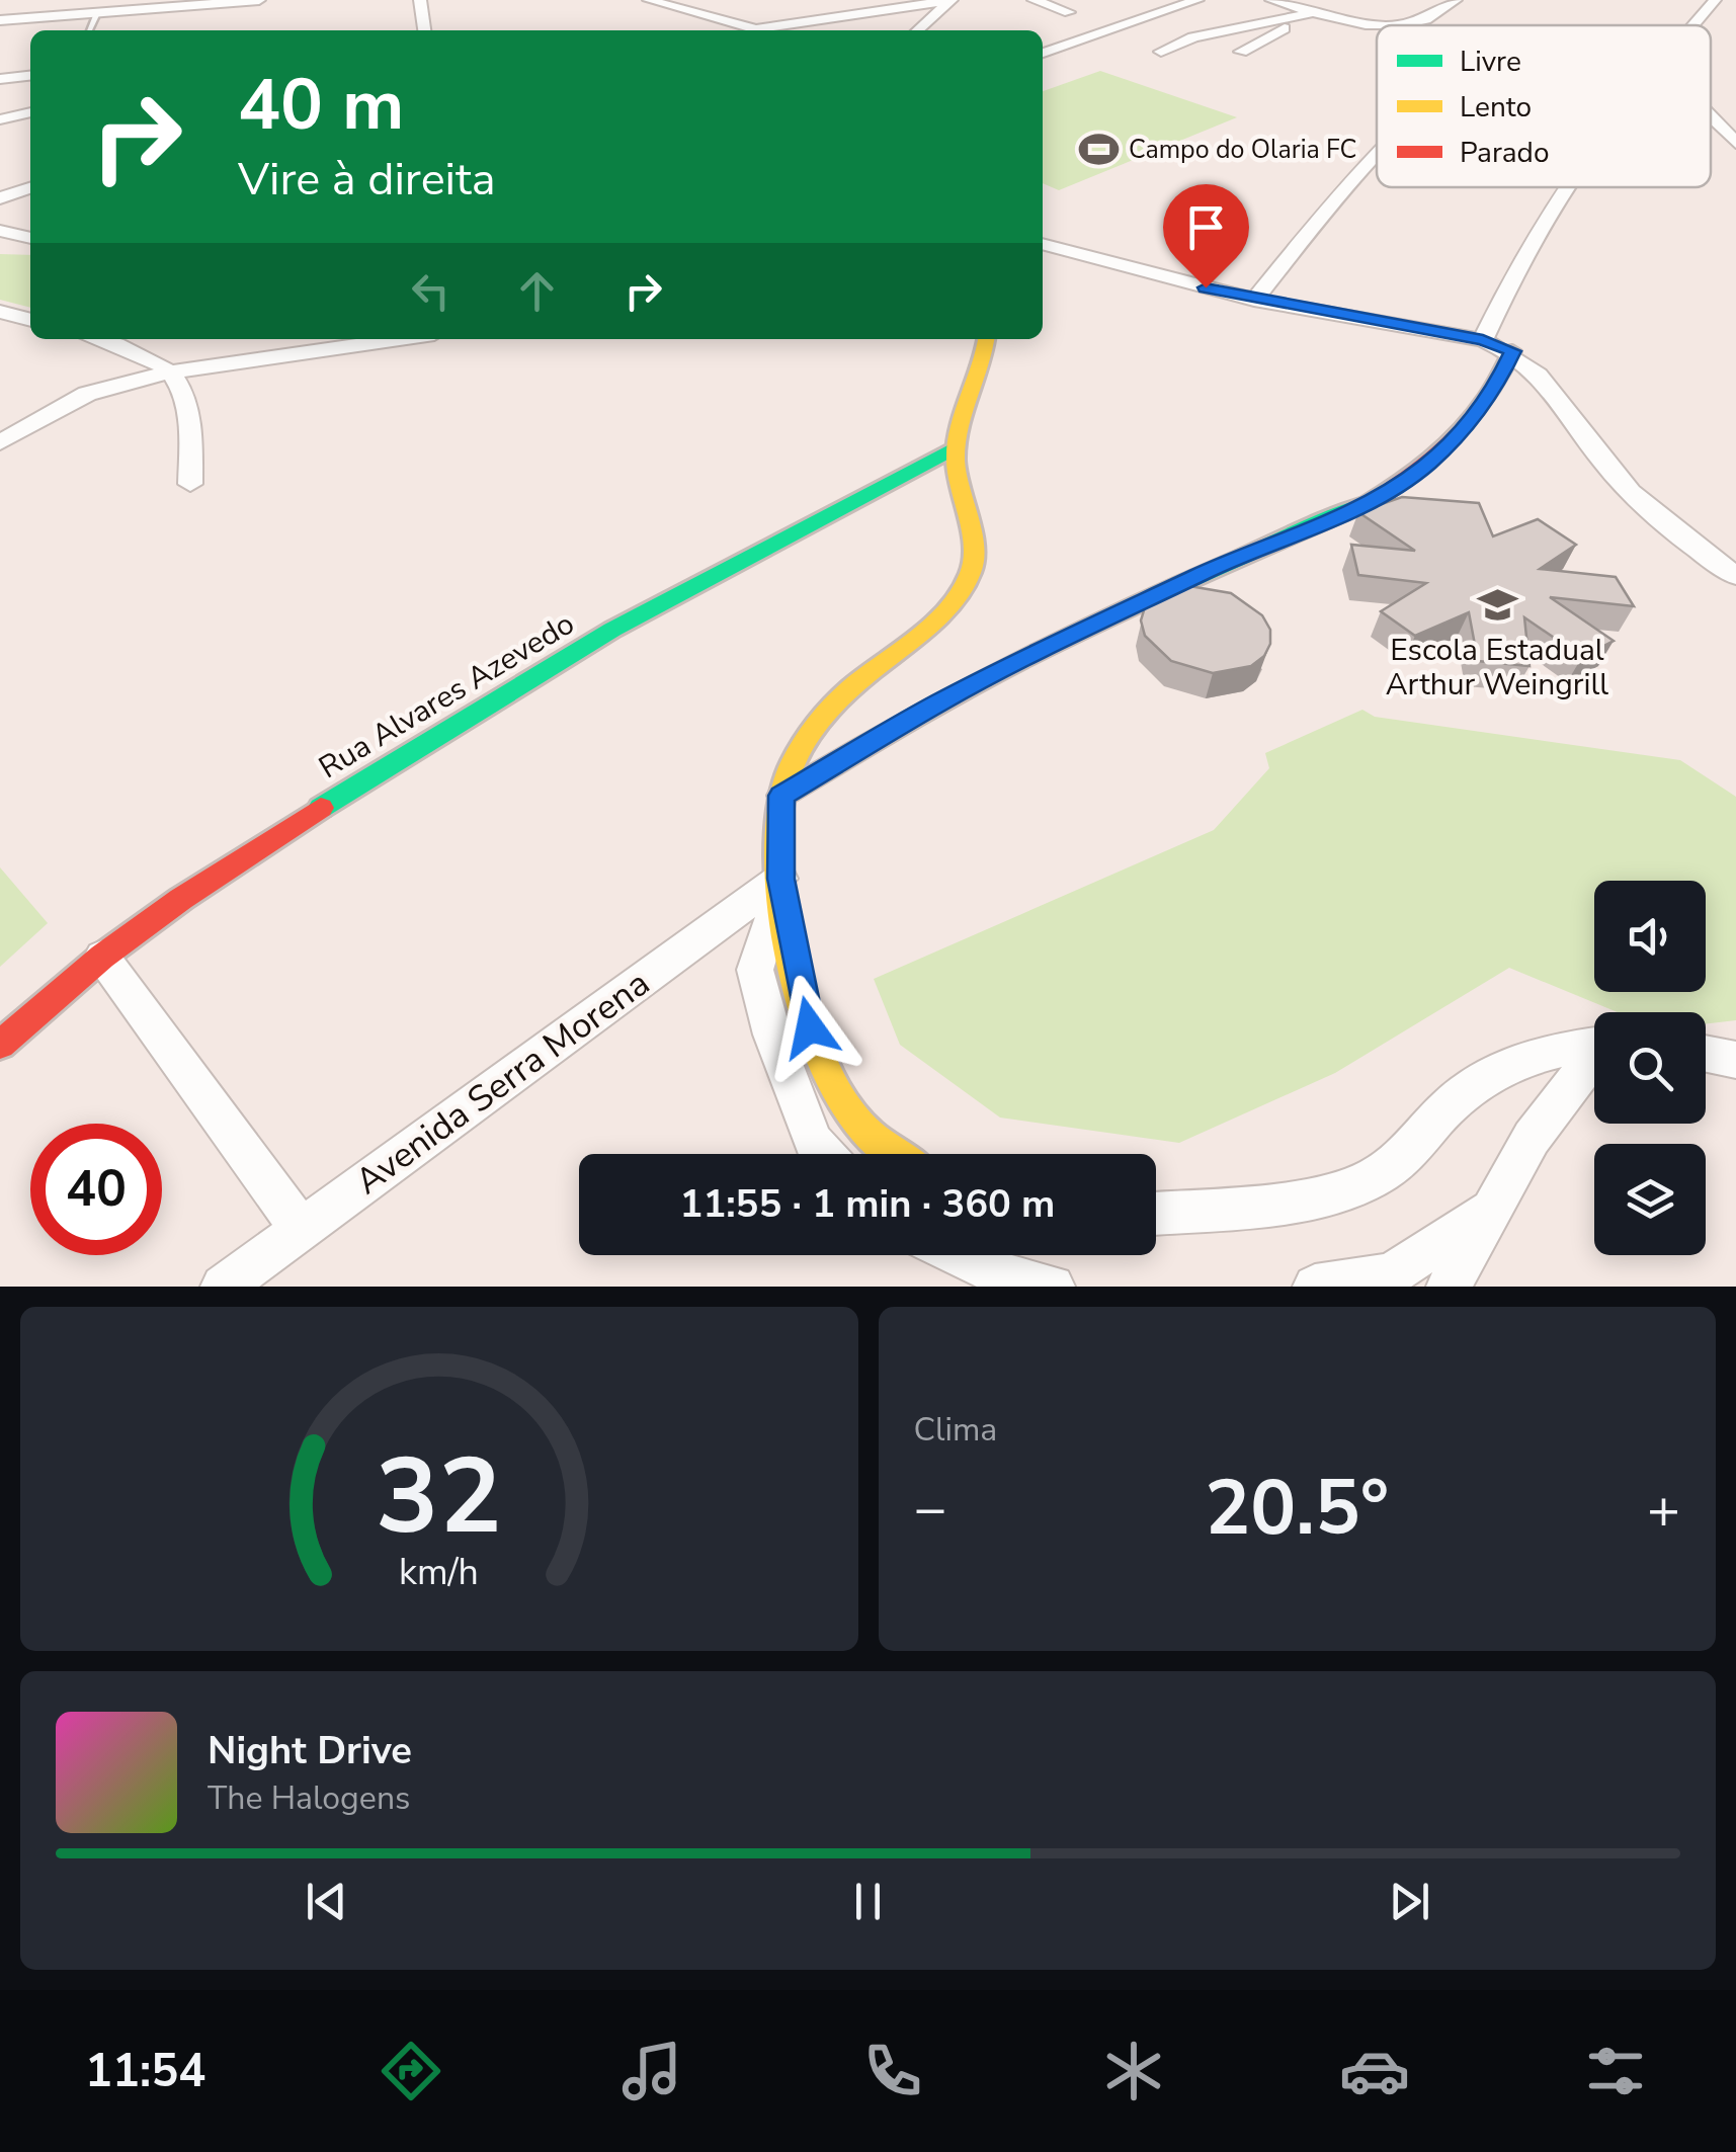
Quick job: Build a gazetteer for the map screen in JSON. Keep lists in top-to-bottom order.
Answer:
{
  "streets": {
    "street": ["Rua Alvares Azevedo", "Avenida Serra Morena"]
  },
  "places": {
    "sports": ["Campo do Olaria FC"],
    "school or university": ["Escola Estadual Arthur Weingrill"]
  },
  "legend": ["Livre", "Lento", "Parado"],
  "page": {
    "turn": ["40 m", "Vire à direita"],
    "limit": "40",
    "trip": "11:55 · 1 min · 360 m",
    "tile": "Clima",
    "heat": ["−", "20.5°", "+"],
    "song": ["Night Drive", "The Halogens"],
    "tabs": "11:54",
    "gauge": ["32", "km/h"]
  }
}
